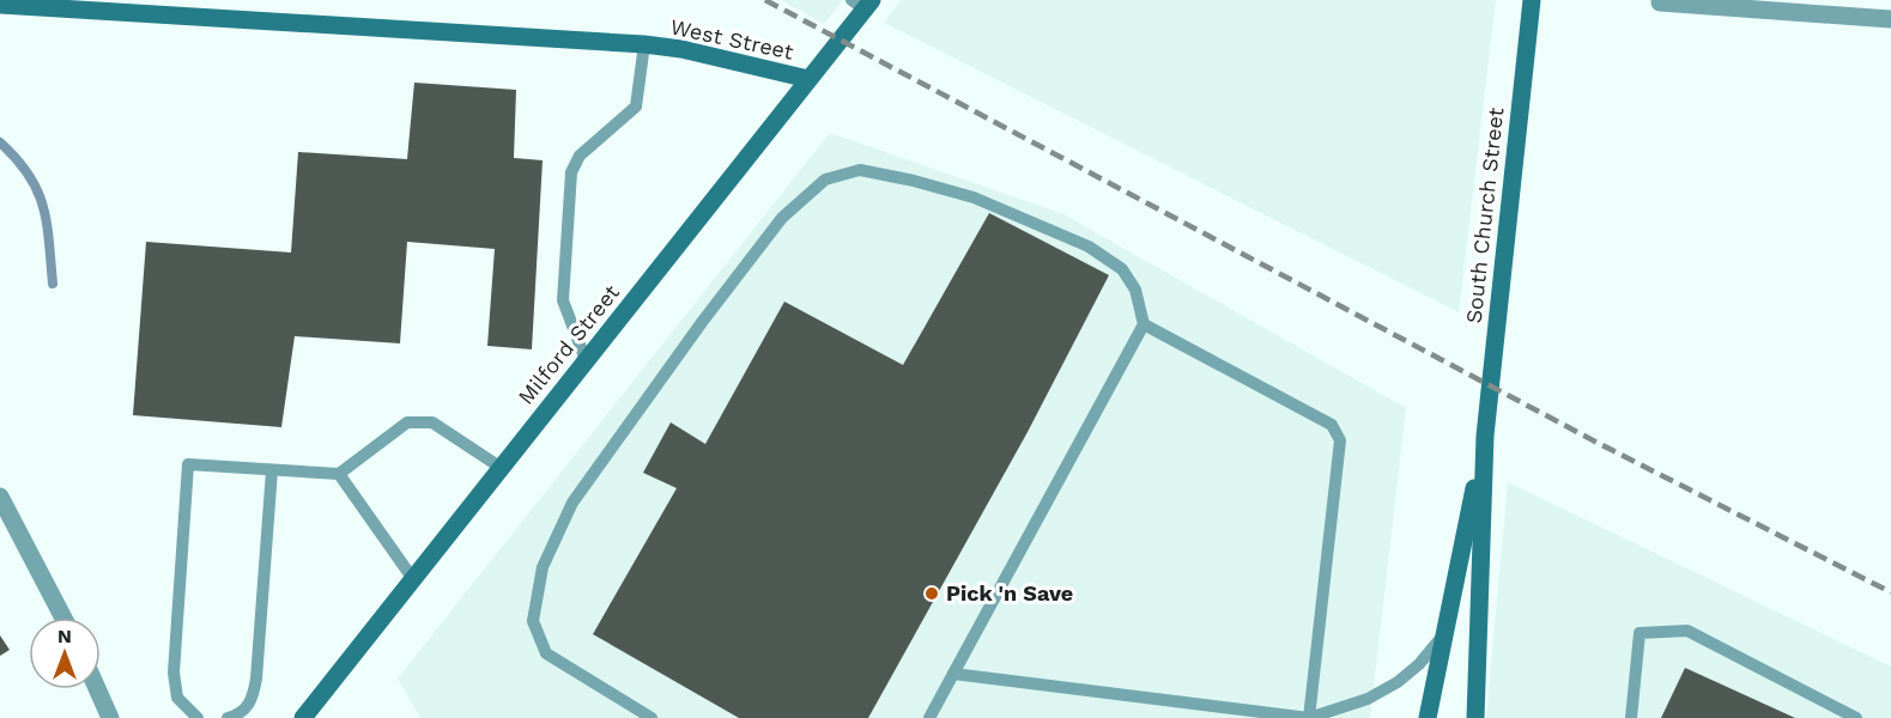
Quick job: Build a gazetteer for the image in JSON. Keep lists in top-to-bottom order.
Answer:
{
  "streets": {
    "main road": ["West Street", "South Church Street", "Milford Street"]
  },
  "crossings": [
    ["West Street", "Milford Street"]
  ],
  "places": ["Pick 'n Save"],
  "north": "top"
}
